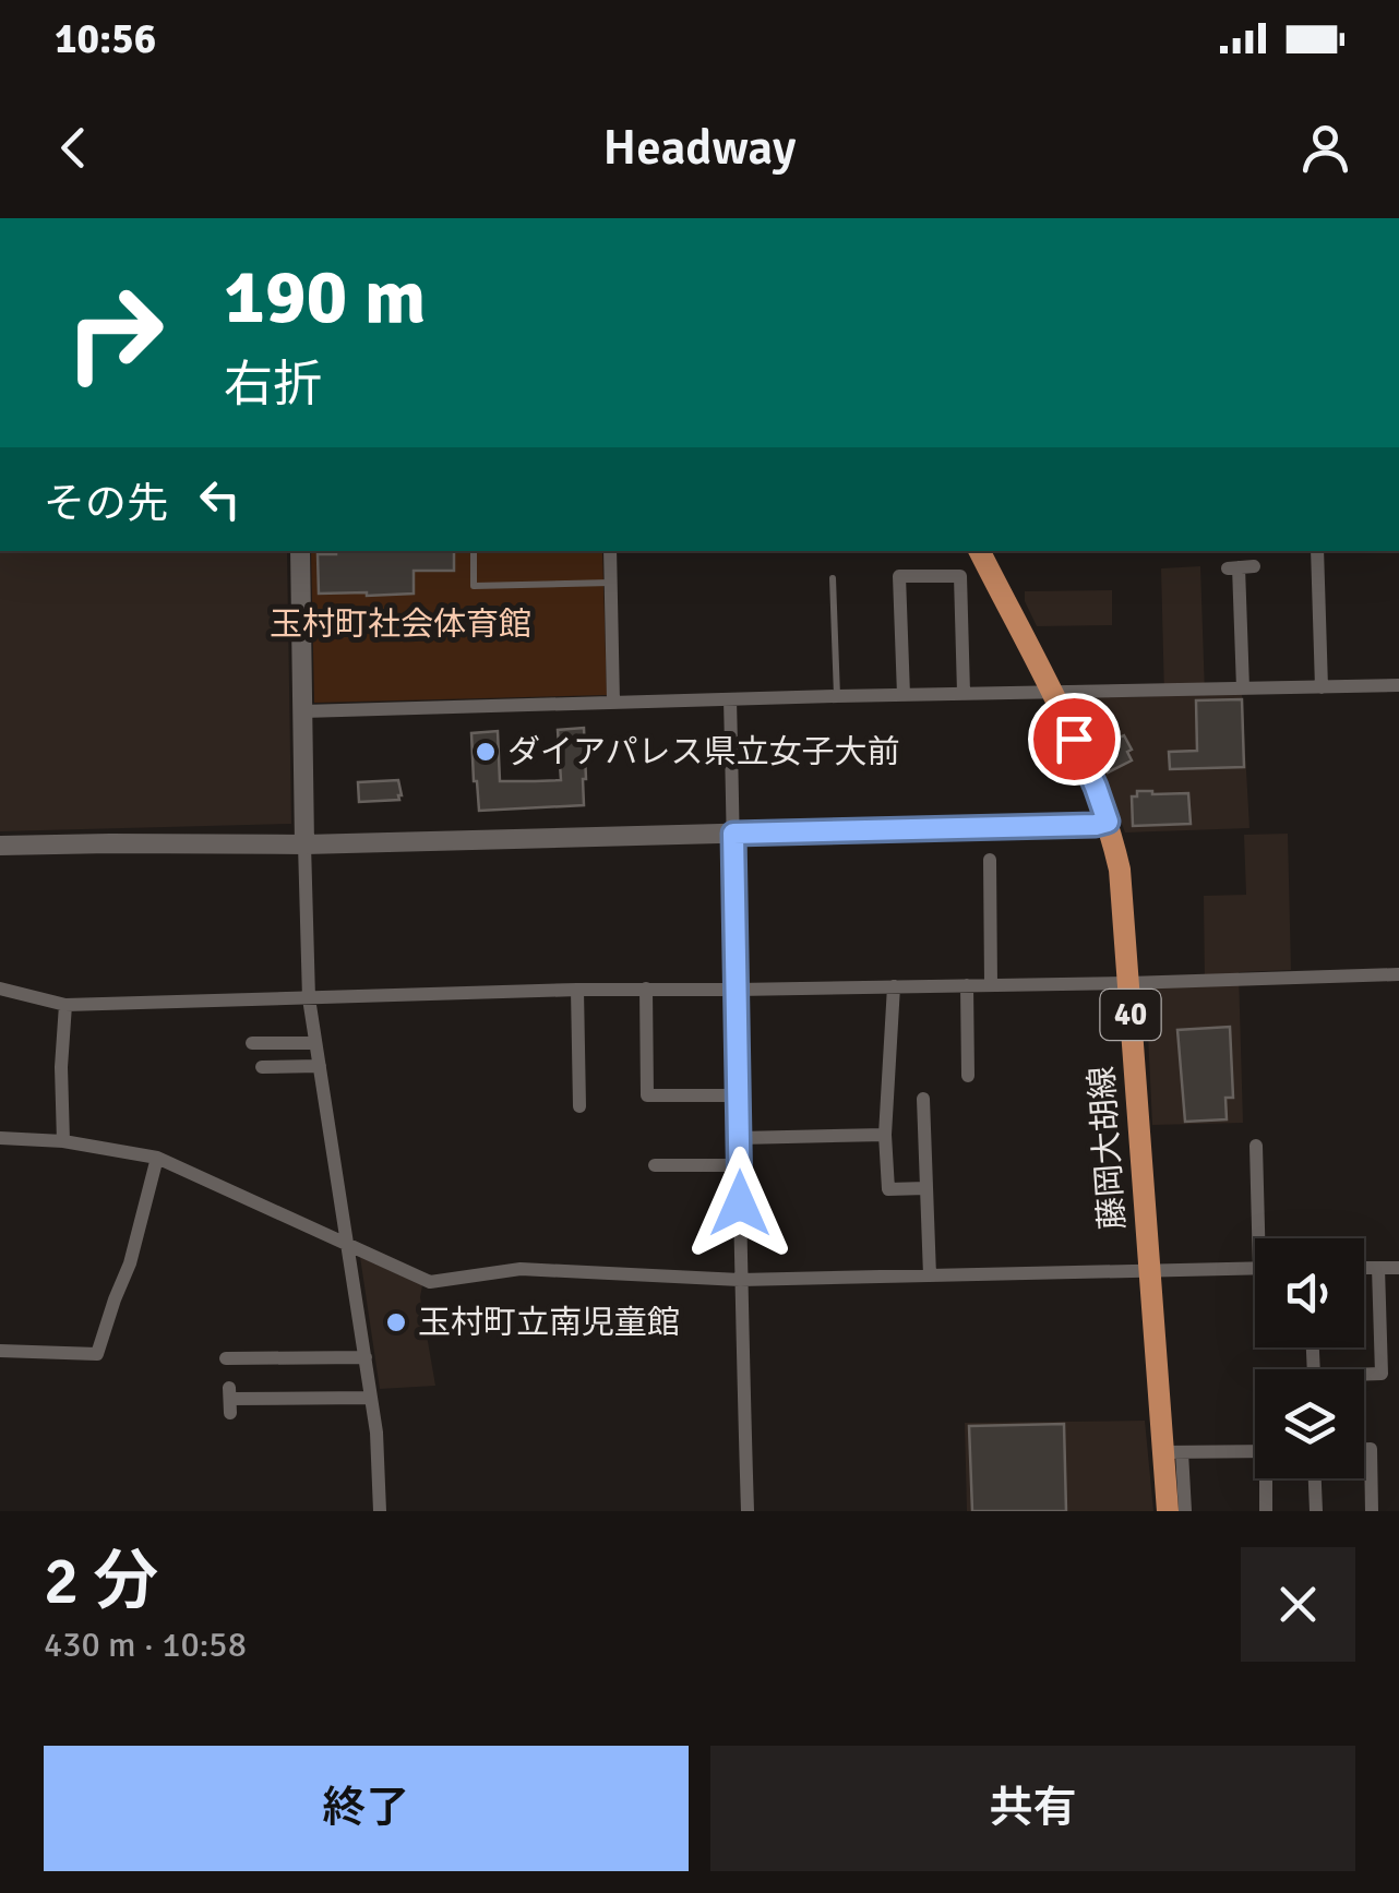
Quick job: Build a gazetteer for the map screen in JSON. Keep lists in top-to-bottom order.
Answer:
{
  "streets": {
    "main road": ["40", "藤岡大胡線"]
  },
  "parks": ["玉村町社会体育館"],
  "places": ["ダイアパレス県立女子大前", "玉村町立南児童館"],
  "page": {
    "status": "10:56",
    "header": "Headway",
    "turn": ["190 m", "右折"],
    "then": "その先",
    "heading": ["2 分", "430 m · 10:58"],
    "buttons": ["終了", "共有"]
  }
}
